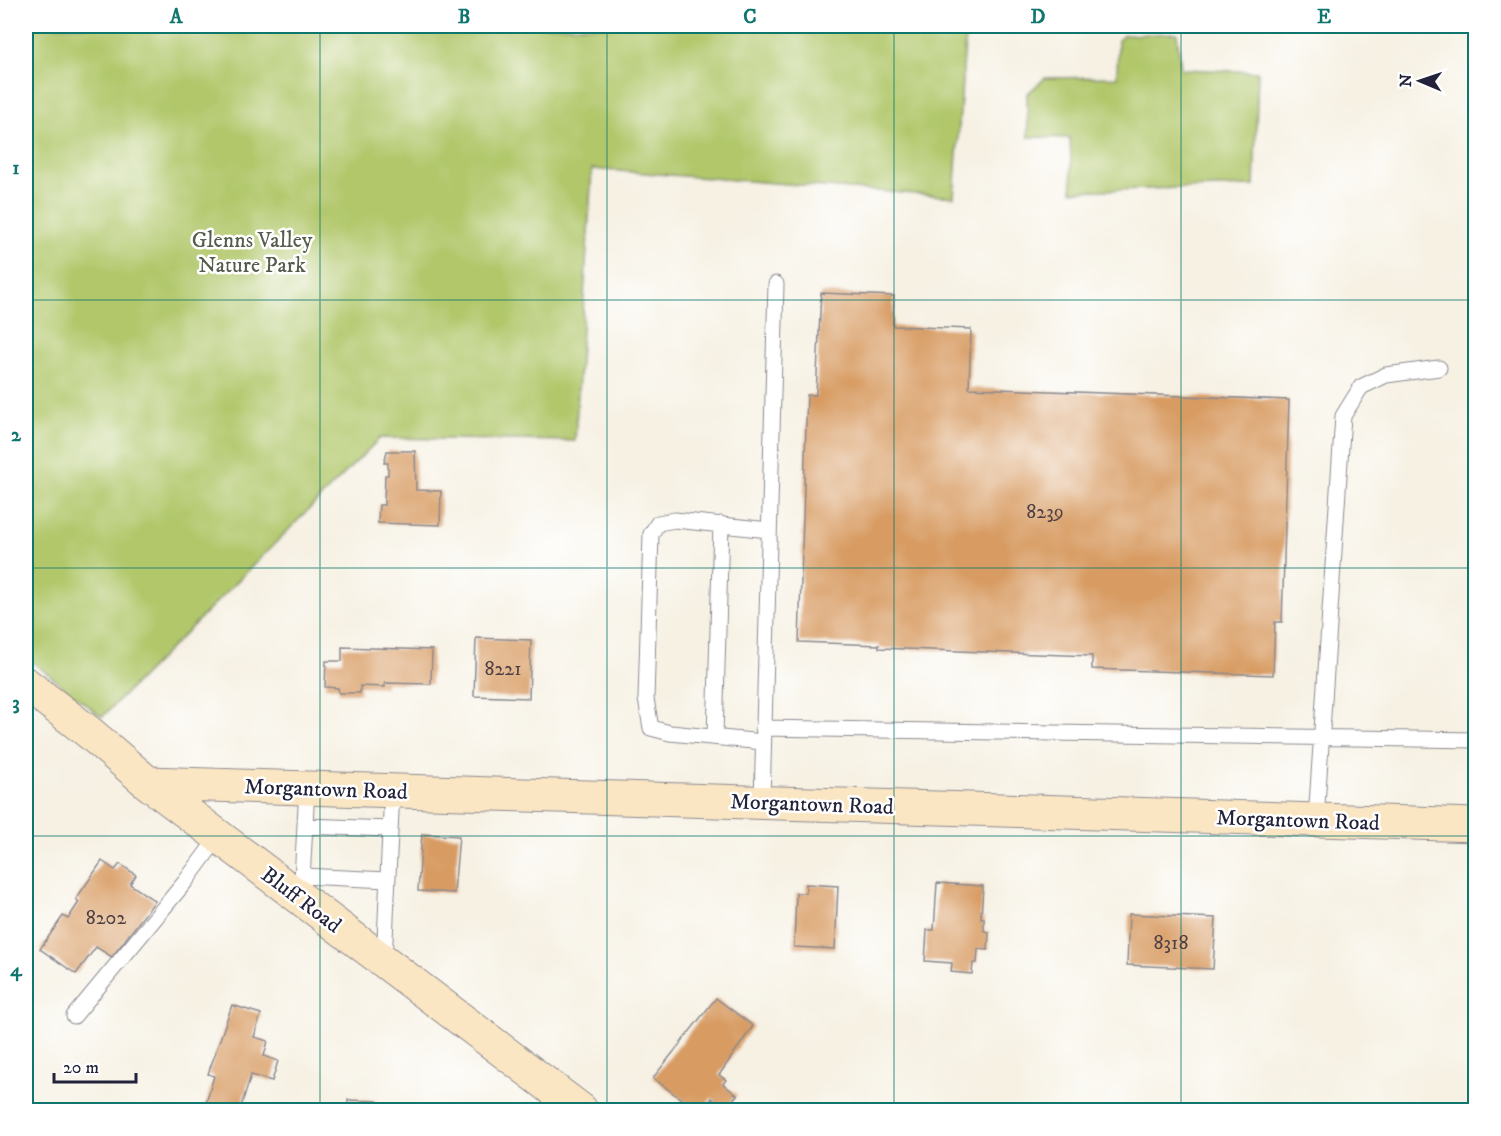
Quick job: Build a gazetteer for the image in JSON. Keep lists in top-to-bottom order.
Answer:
{
  "streets": {
    "main road": ["Morgantown Road", "Bluff Road"]
  },
  "crossings": [
    ["Morgantown Road", "Bluff Road"]
  ],
  "parks": ["Glenns Valley Nature Park"],
  "house_numbers": [
    "8239",
    "8221",
    "8202",
    "8318"
  ],
  "scale_bar": "20 m",
  "north": "left",
  "grid": {
    "columns": [
      "A",
      "B",
      "C",
      "D",
      "E"
    ],
    "rows": [
      "1",
      "2",
      "3",
      "4"
    ]
  }
}
